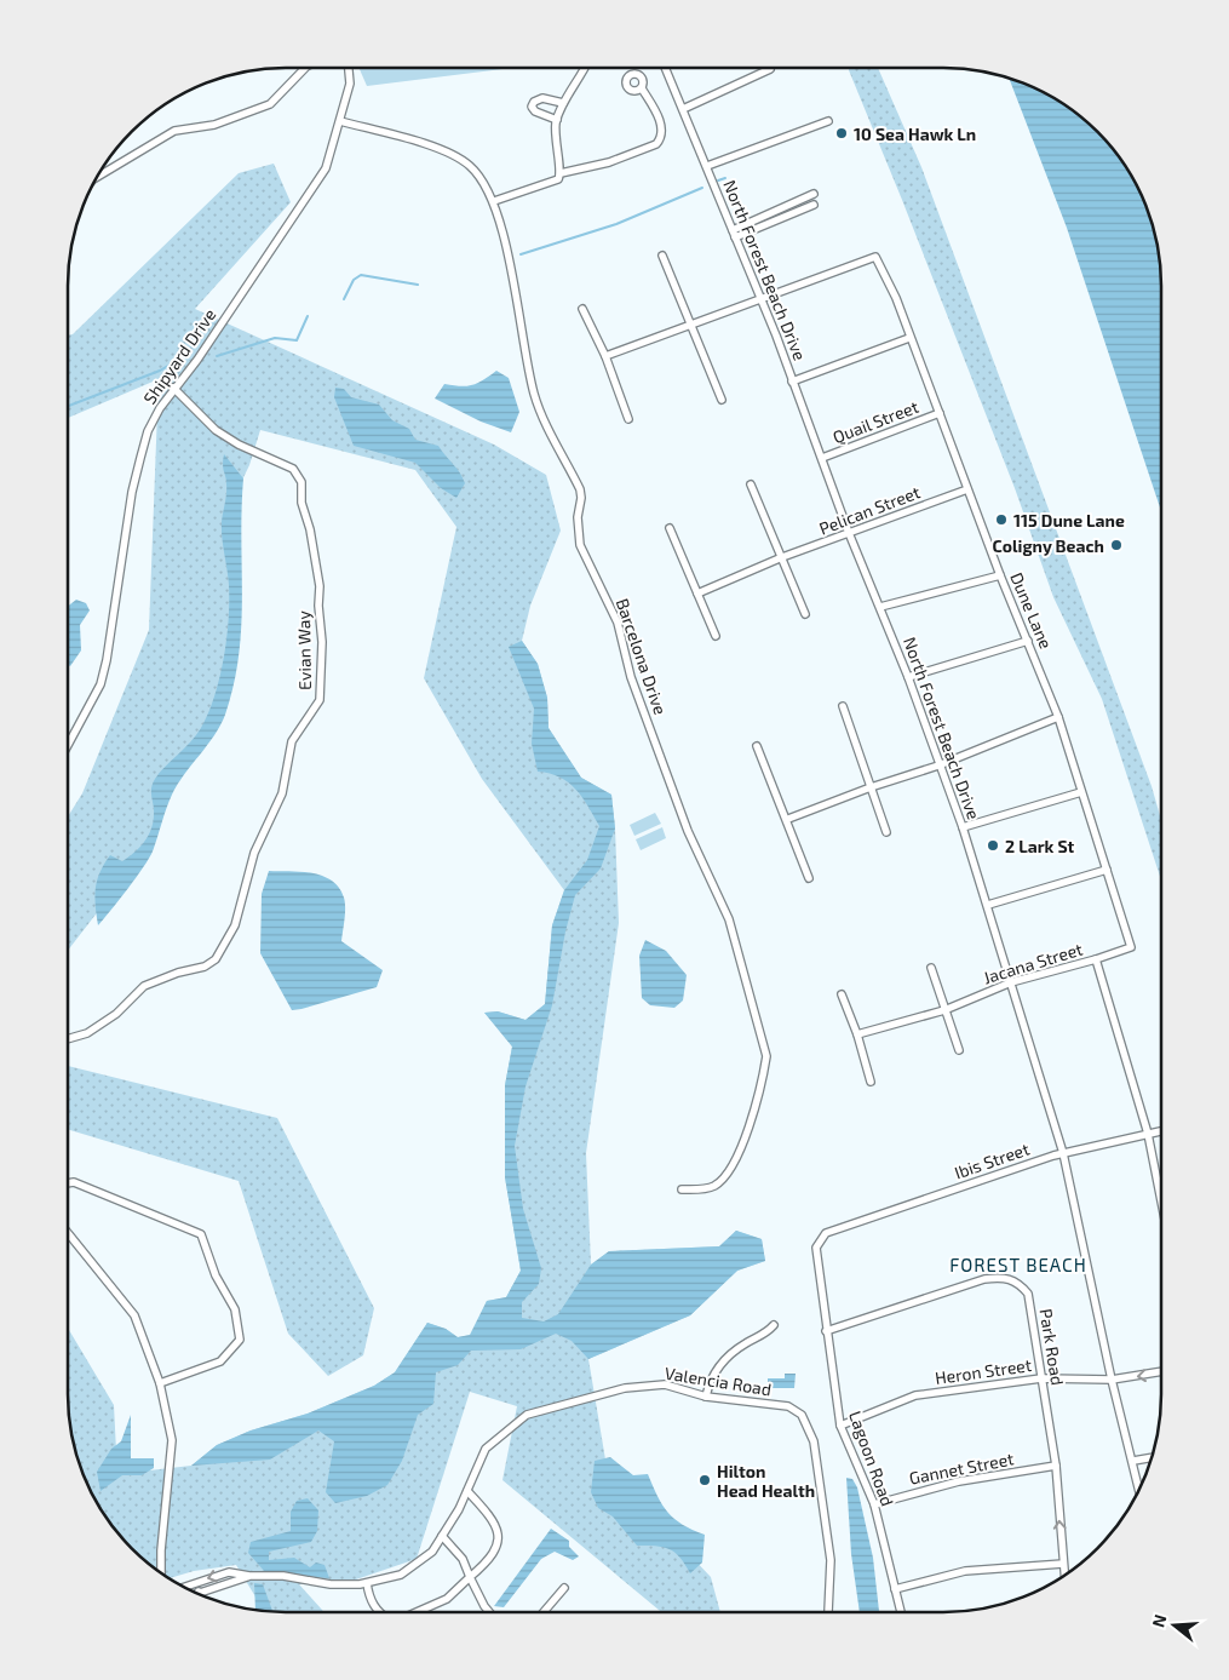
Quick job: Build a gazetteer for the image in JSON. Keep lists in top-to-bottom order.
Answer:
{
  "streets": {
    "street": [
      "North Forest Beach Drive",
      "Shipyard Drive",
      "Quail Street",
      "Pelican Street",
      "Dune Lane",
      "Evian Way",
      "Barcelona Drive",
      "Jacana Street",
      "Ibis Street",
      "Park Road",
      "Heron Street",
      "Valencia Road",
      "Lagoon Road",
      "Gannet Street"
    ]
  },
  "crossings": [
    ["North Forest Beach Drive", "Quail Street"],
    ["North Forest Beach Drive", "Pelican Street"],
    ["North Forest Beach Drive", "Dune Lane"],
    ["North Forest Beach Drive", "Jacana Street"],
    ["North Forest Beach Drive", "Ibis Street"],
    ["North Forest Beach Drive", "Heron Street"],
    ["Shipyard Drive", "Evian Way"],
    ["Shipyard Drive", "Barcelona Drive"],
    ["Quail Street", "Dune Lane"],
    ["Pelican Street", "Dune Lane"],
    ["Dune Lane", "Jacana Street"],
    ["Ibis Street", "Lagoon Road"],
    ["Park Road", "Heron Street"],
    ["Park Road", "Lagoon Road"],
    ["Park Road", "Gannet Street"],
    ["Heron Street", "Lagoon Road"],
    ["Lagoon Road", "Gannet Street"]
  ],
  "districts": ["FOREST BEACH"],
  "places": [
    "10 Sea Hawk Ln",
    "115 Dune Lane",
    "Coligny Beach",
    "2 Lark St",
    "Hilton Head Health"
  ],
  "north": "left"
}
